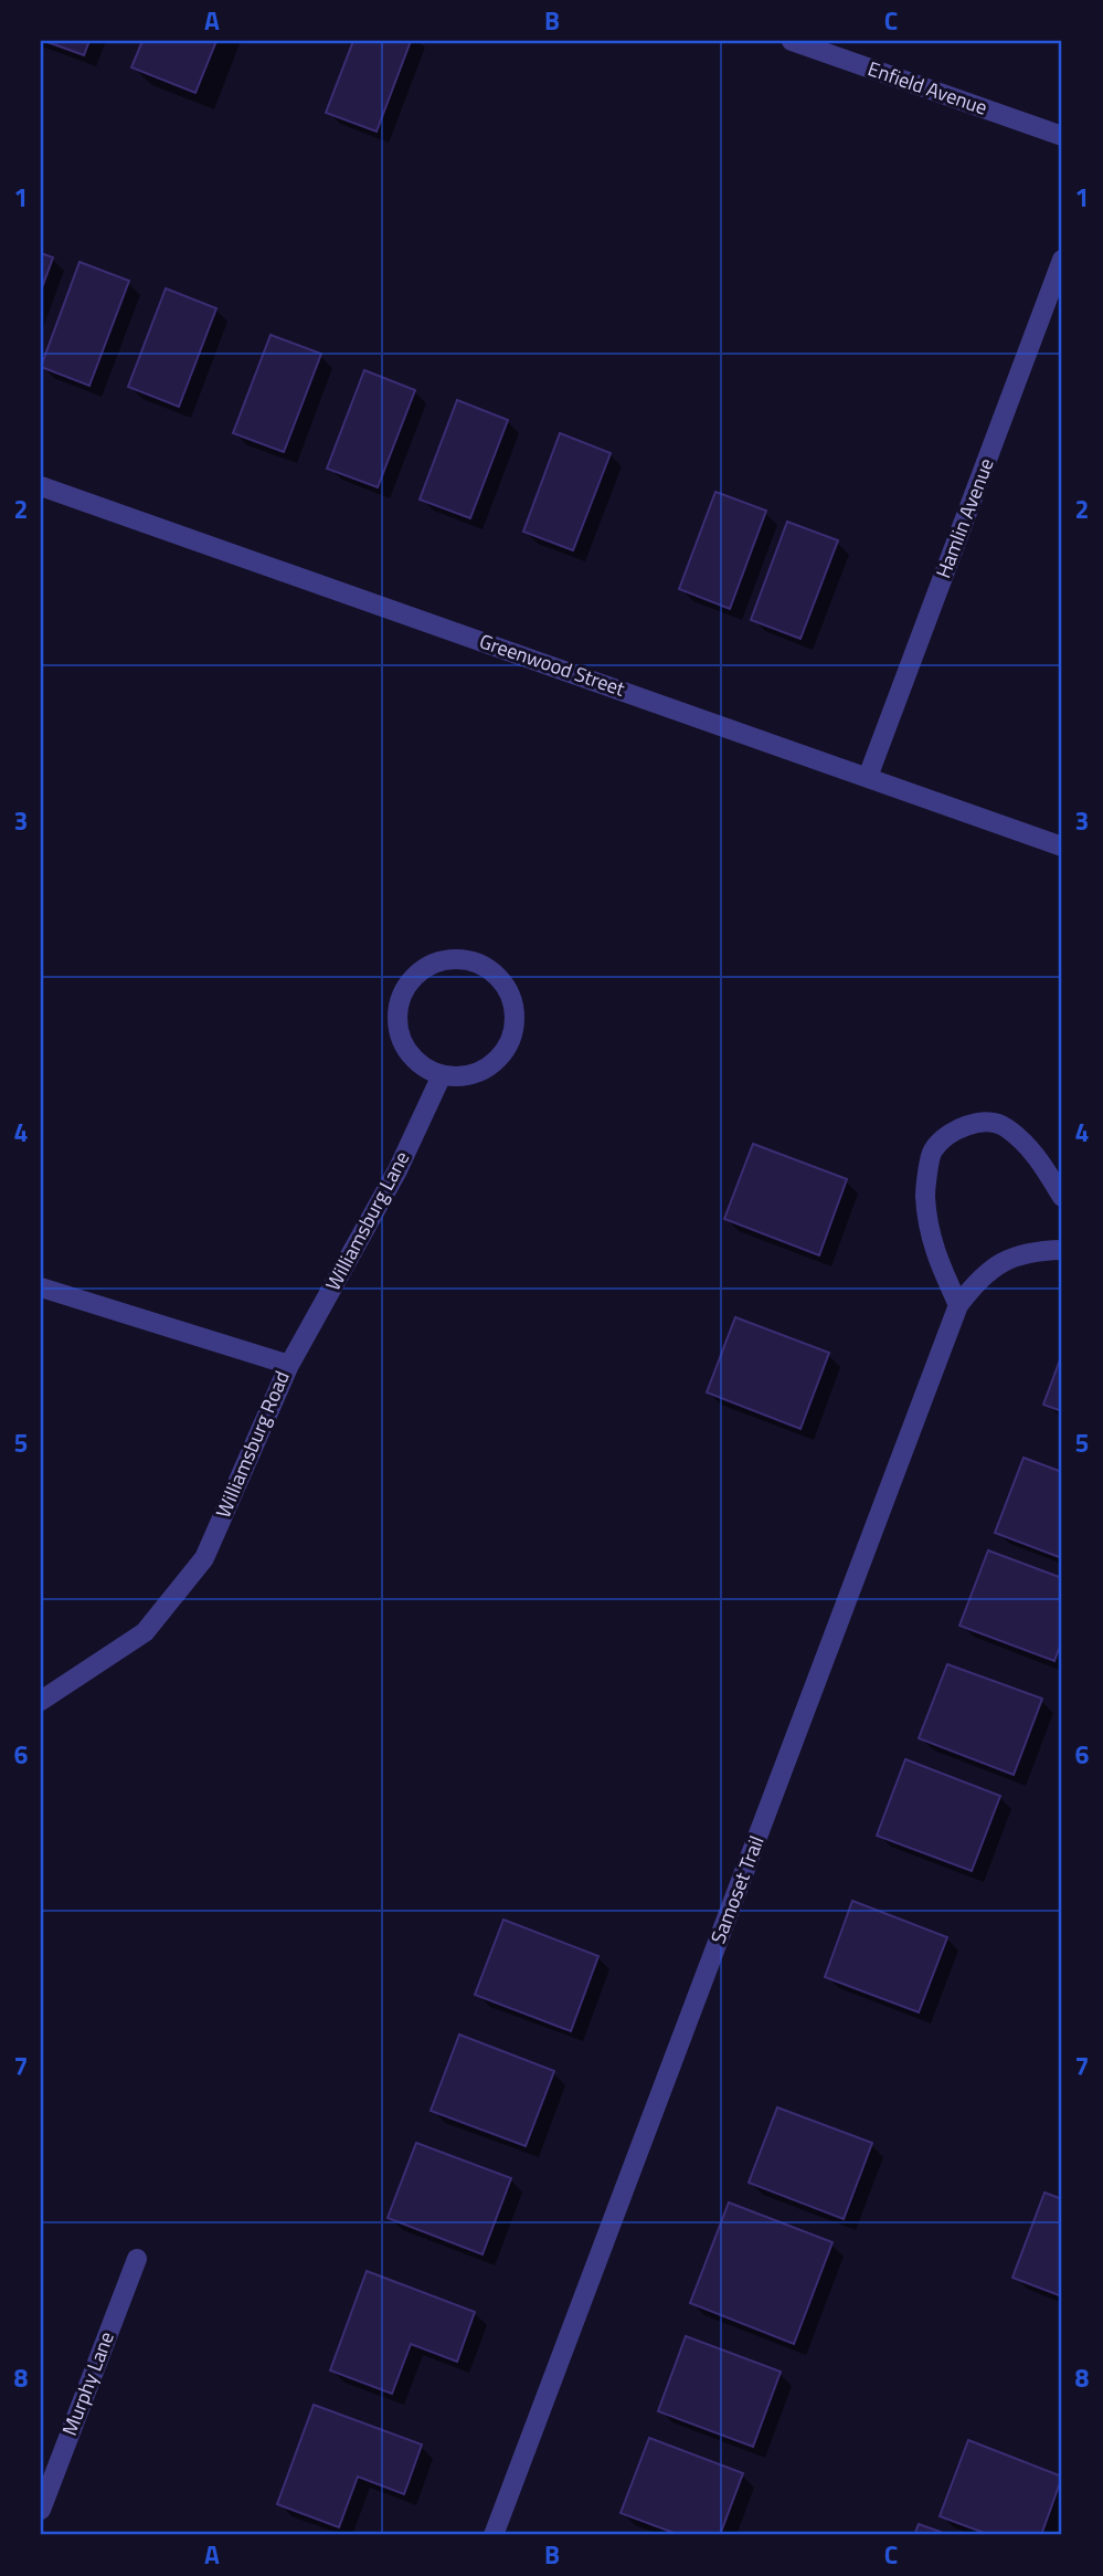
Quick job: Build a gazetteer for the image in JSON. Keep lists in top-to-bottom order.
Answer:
{
  "streets": {
    "street": [
      "Enfield Avenue",
      "Hamlin Avenue",
      "Greenwood Street",
      "Williamsburg Lane",
      "Williamsburg Road",
      "Samoset Trail",
      "Murphy Lane"
    ]
  },
  "crossings": [
    ["Hamlin Avenue", "Greenwood Street"],
    ["Williamsburg Lane", "Williamsburg Road"]
  ],
  "grid": {
    "columns": ["A", "B", "C"],
    "rows": [
      "1",
      "2",
      "3",
      "4",
      "5",
      "6",
      "7",
      "8"
    ]
  }
}
